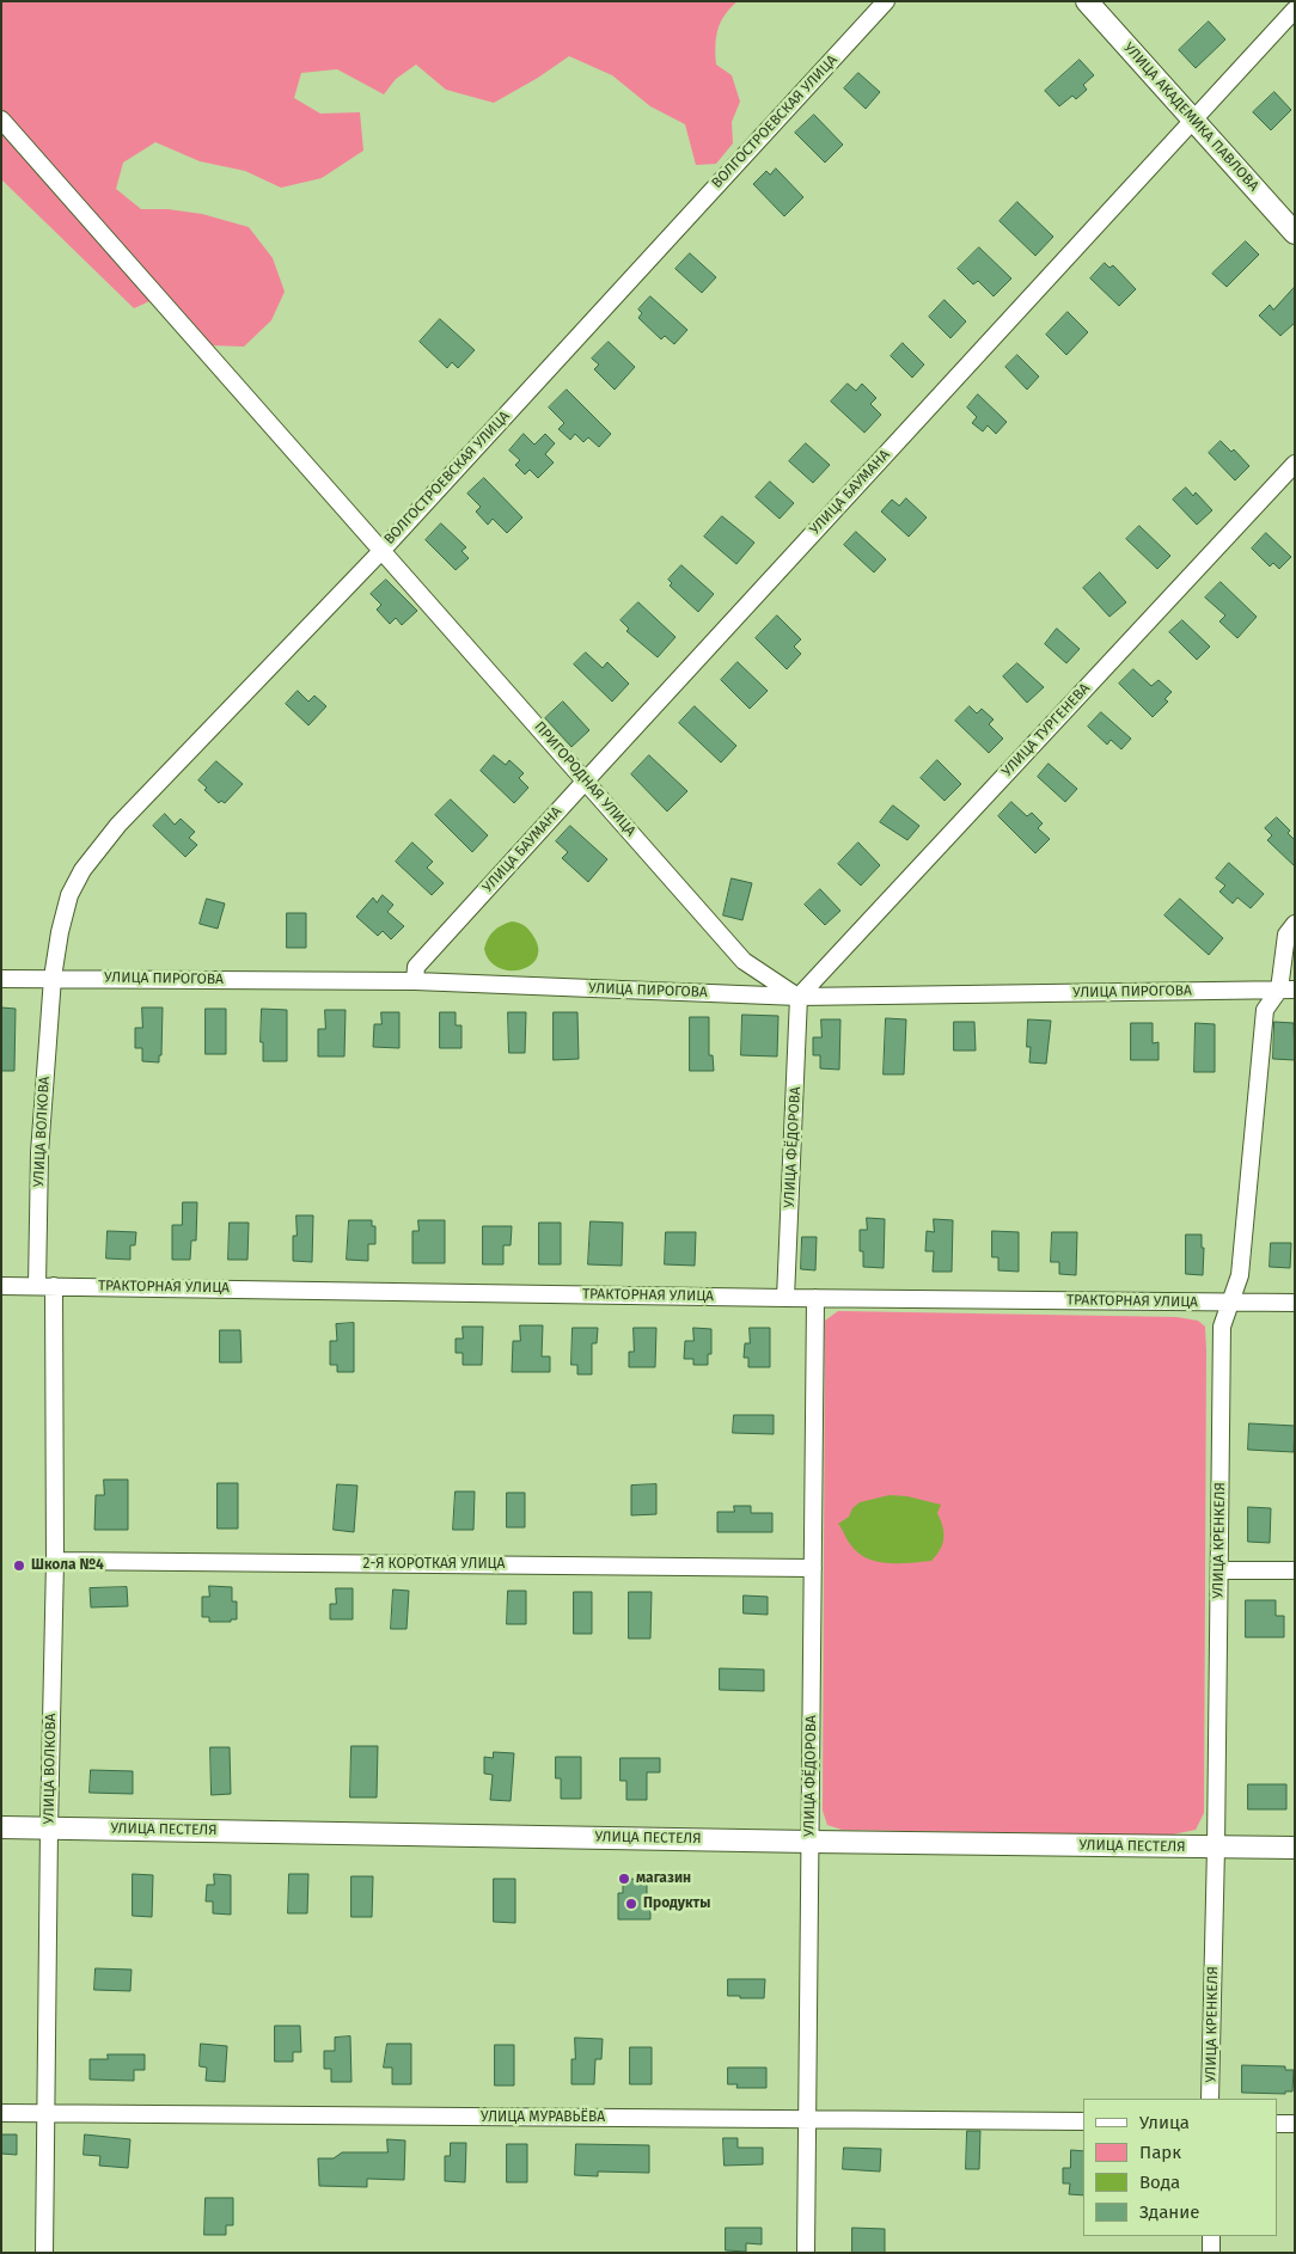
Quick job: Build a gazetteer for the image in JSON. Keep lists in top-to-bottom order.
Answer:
{
  "streets": {
    "street": [
      "УЛИЦА АКАДЕМИКА ПАВЛОВА",
      "ВОЛГОСТРОЕВСКАЯ УЛИЦА",
      "УЛИЦА БАУМАНА",
      "УЛИЦА ТУРГЕНЕВА",
      "ПРИГОРОДНАЯ УЛИЦА",
      "УЛИЦА ПИРОГОВА",
      "УЛИЦА ВОЛКОВА",
      "УЛИЦА ФЁДОРОВА",
      "ТРАКТОРНАЯ УЛИЦА",
      "УЛИЦА КРЕНКЕЛЯ",
      "2-Я КОРОТКАЯ УЛИЦА",
      "УЛИЦА ПЕСТЕЛЯ",
      "УЛИЦА МУРАВЬЁВА"
    ]
  },
  "crossings": [
    ["УЛИЦА АКАДЕМИКА ПАВЛОВА", "УЛИЦА БАУМАНА"],
    ["ВОЛГОСТРОЕВСКАЯ УЛИЦА", "ПРИГОРОДНАЯ УЛИЦА"],
    ["ВОЛГОСТРОЕВСКАЯ УЛИЦА", "УЛИЦА ПИРОГОВА"],
    ["ВОЛГОСТРОЕВСКАЯ УЛИЦА", "УЛИЦА ВОЛКОВА"],
    ["УЛИЦА БАУМАНА", "ПРИГОРОДНАЯ УЛИЦА"],
    ["УЛИЦА БАУМАНА", "УЛИЦА ПИРОГОВА"],
    ["УЛИЦА ТУРГЕНЕВА", "ПРИГОРОДНАЯ УЛИЦА"],
    ["УЛИЦА ТУРГЕНЕВА", "УЛИЦА ПИРОГОВА"],
    ["УЛИЦА ТУРГЕНЕВА", "УЛИЦА ФЁДОРОВА"],
    ["ПРИГОРОДНАЯ УЛИЦА", "УЛИЦА ПИРОГОВА"],
    ["ПРИГОРОДНАЯ УЛИЦА", "УЛИЦА ФЁДОРОВА"],
    ["УЛИЦА ПИРОГОВА", "УЛИЦА ВОЛКОВА"],
    ["УЛИЦА ПИРОГОВА", "УЛИЦА ФЁДОРОВА"],
    ["УЛИЦА ПИРОГОВА", "УЛИЦА КРЕНКЕЛЯ"],
    ["УЛИЦА ВОЛКОВА", "ТРАКТОРНАЯ УЛИЦА"],
    ["УЛИЦА ВОЛКОВА", "2-Я КОРОТКАЯ УЛИЦА"],
    ["УЛИЦА ВОЛКОВА", "УЛИЦА ПЕСТЕЛЯ"],
    ["УЛИЦА ВОЛКОВА", "УЛИЦА МУРАВЬЁВА"],
    ["УЛИЦА ФЁДОРОВА", "ТРАКТОРНАЯ УЛИЦА"],
    ["УЛИЦА ФЁДОРОВА", "2-Я КОРОТКАЯ УЛИЦА"],
    ["УЛИЦА ФЁДОРОВА", "УЛИЦА ПЕСТЕЛЯ"],
    ["УЛИЦА ФЁДОРОВА", "УЛИЦА МУРАВЬЁВА"],
    ["ТРАКТОРНАЯ УЛИЦА", "УЛИЦА КРЕНКЕЛЯ"],
    ["УЛИЦА КРЕНКЕЛЯ", "УЛИЦА ПЕСТЕЛЯ"]
  ],
  "places": ["Школа №4", "магазин", "Продукты"],
  "legend": [
    "Улица",
    "Парк",
    "Вода",
    "Здание"
  ]
}
